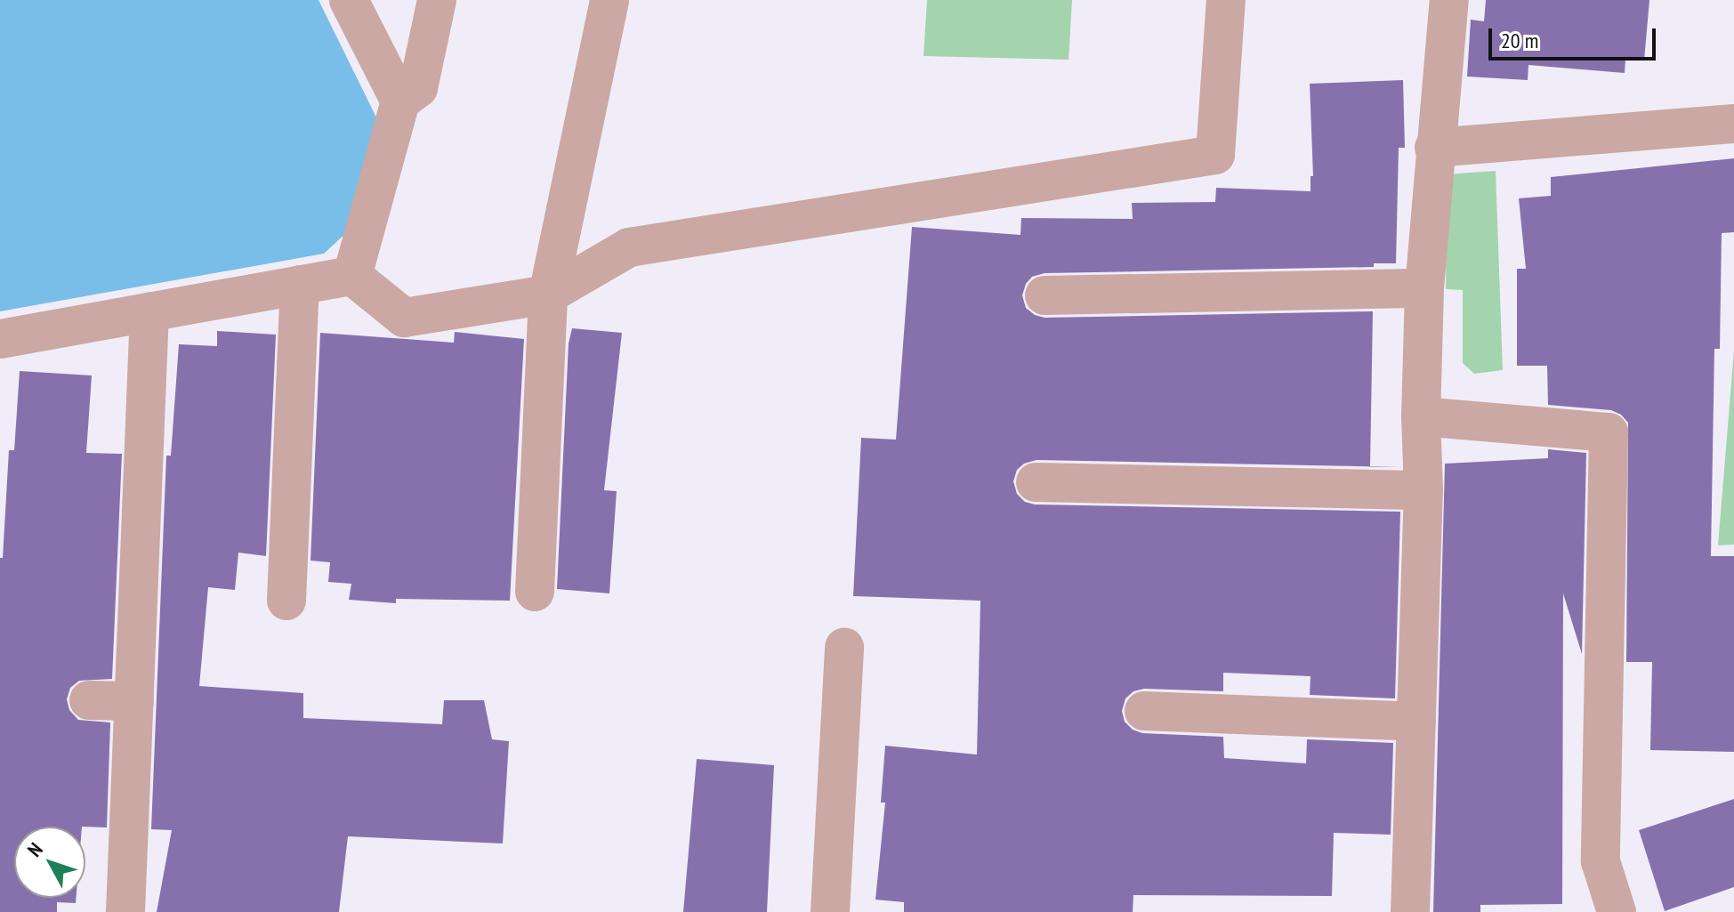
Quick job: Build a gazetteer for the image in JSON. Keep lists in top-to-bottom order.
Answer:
{
  "scale_bar": "20 m",
  "north": "top left"
}
